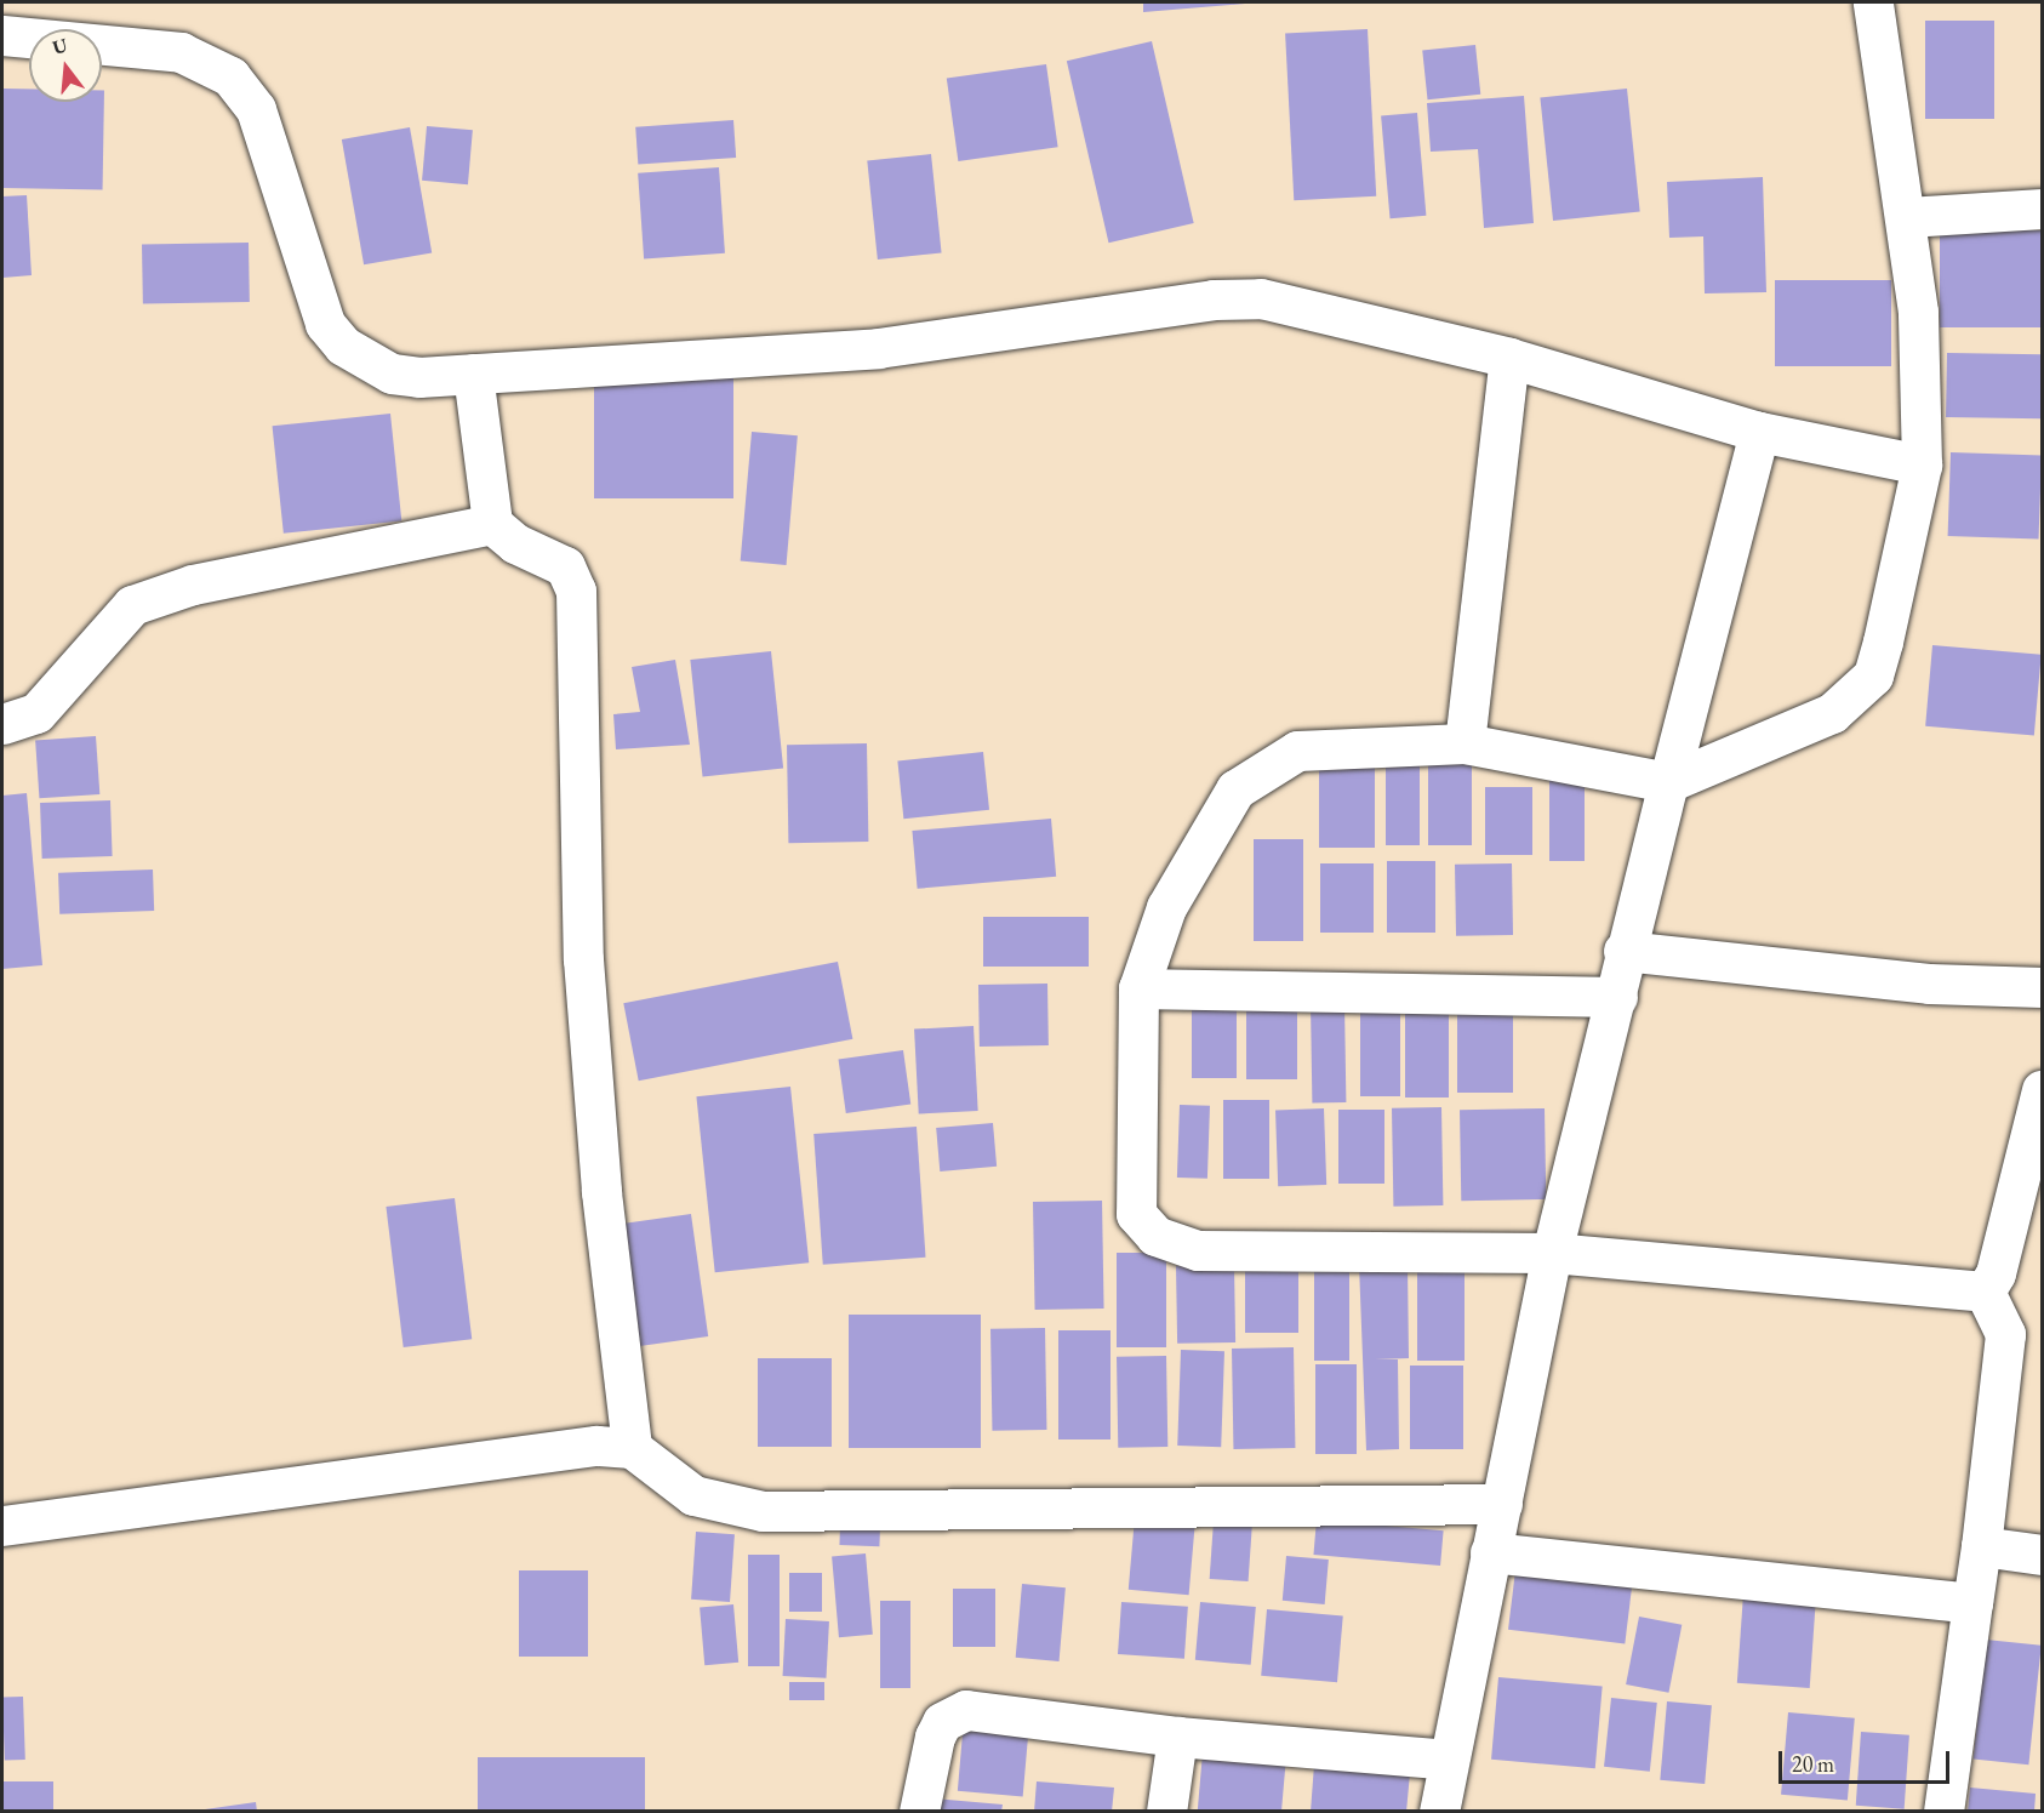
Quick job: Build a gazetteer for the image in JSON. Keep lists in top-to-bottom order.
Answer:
{
  "scale_bar": "20 m",
  "north": "top"
}
